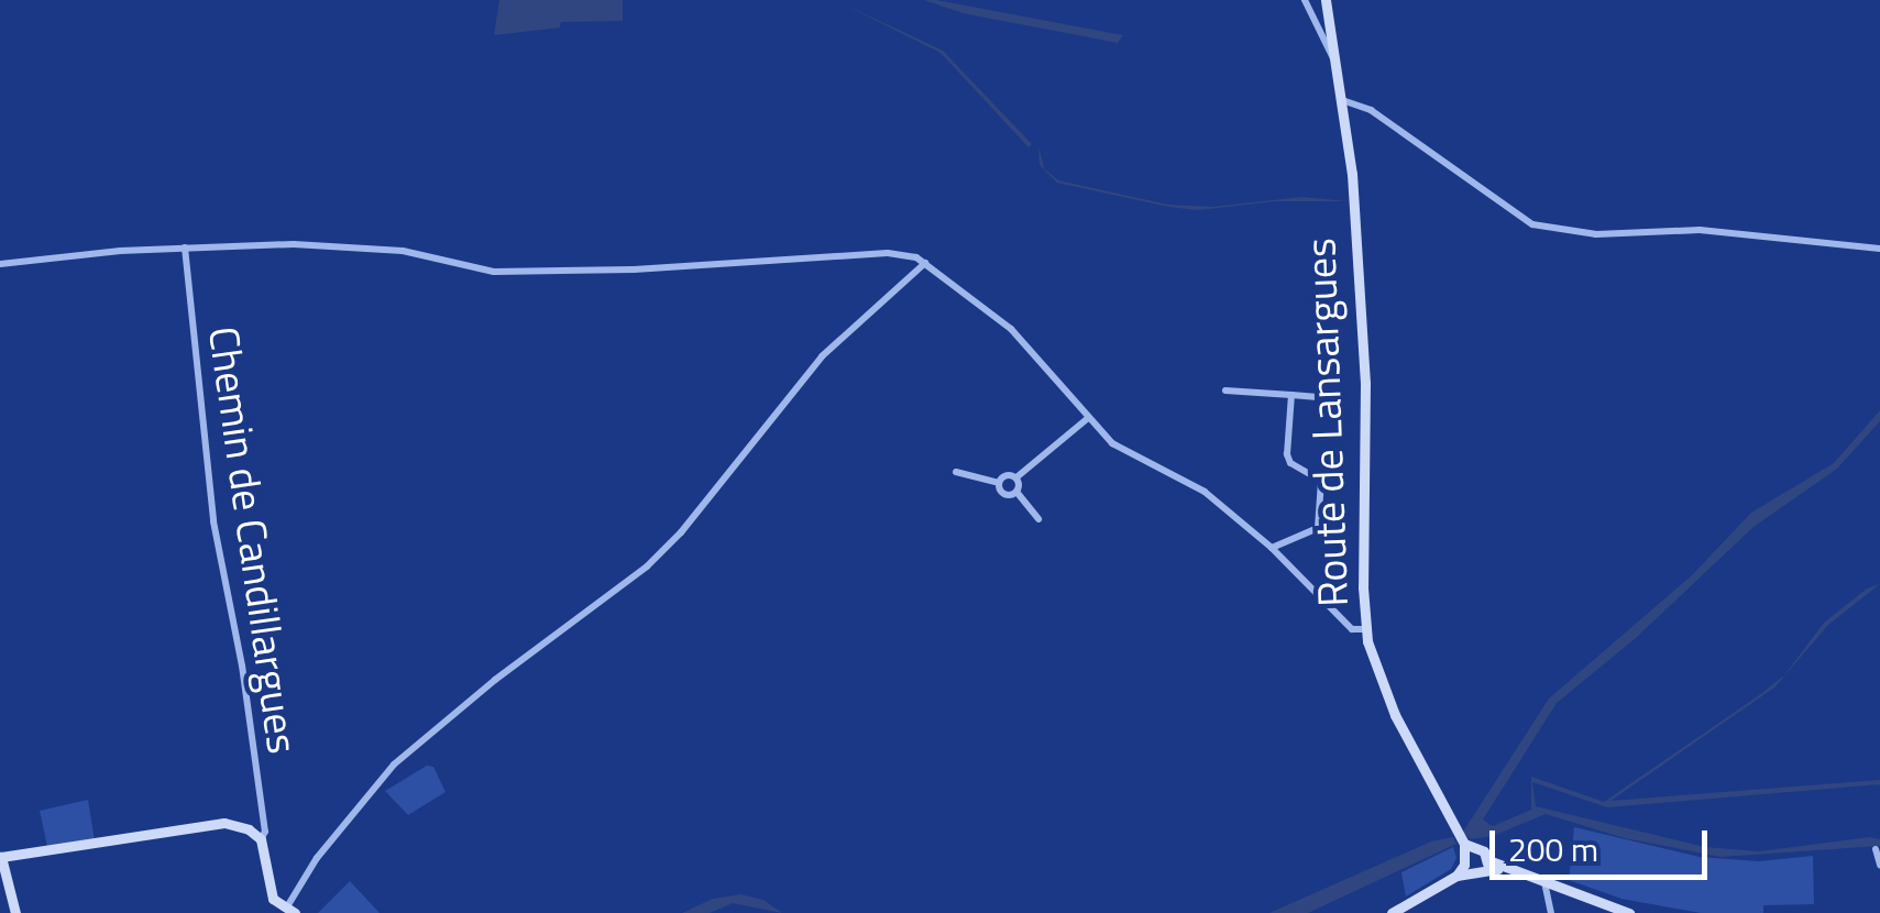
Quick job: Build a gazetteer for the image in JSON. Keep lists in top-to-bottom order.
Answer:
{
  "streets": {
    "main road": ["Route de Lansargues"],
    "street": ["Chemin de Candillargues"]
  },
  "scale_bar": "200 m"
}
